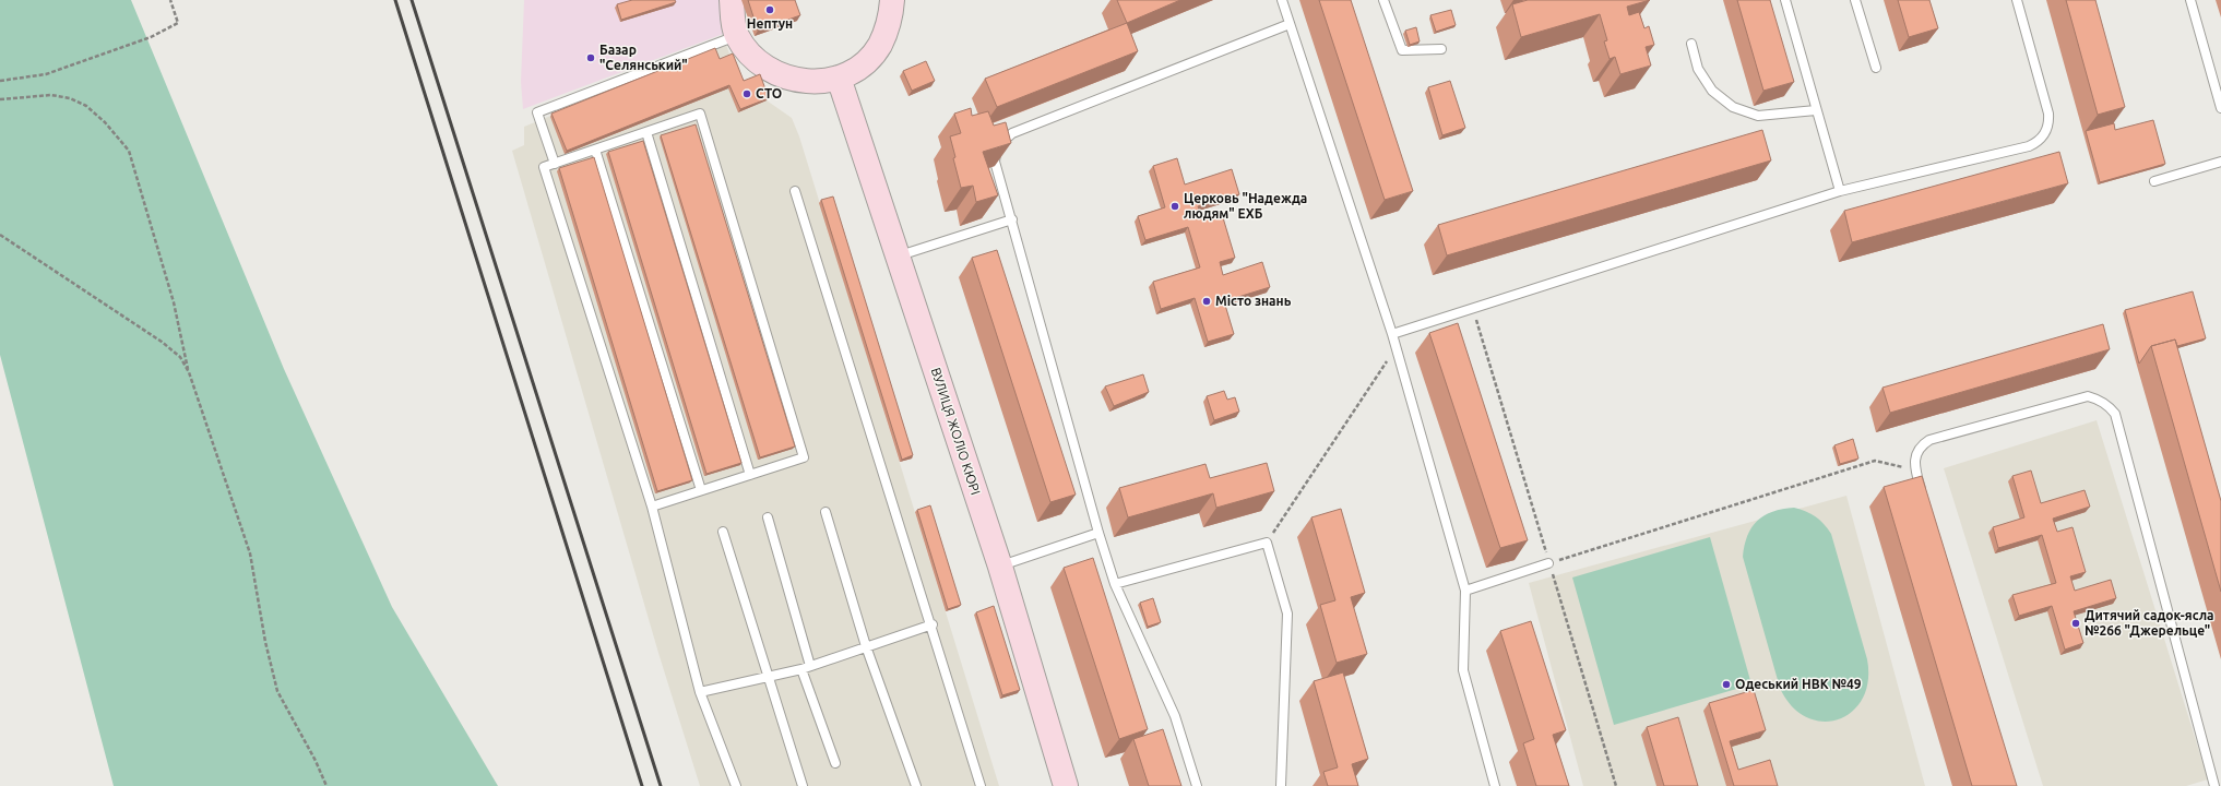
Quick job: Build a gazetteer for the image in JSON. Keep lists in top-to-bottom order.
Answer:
{
  "streets": {
    "street": ["ВУЛИЦЯ ЖОЛІО КЮРІ"]
  },
  "places": [
    "Нептун",
    "Базар \"Селянський\"",
    "СТО",
    "Церковь \"Надежда людям\" ЕХБ",
    "Місто знань",
    "Дитячий садок-ясла №266 \"Джерельце\"",
    "Одеський НВК №49"
  ]
}
